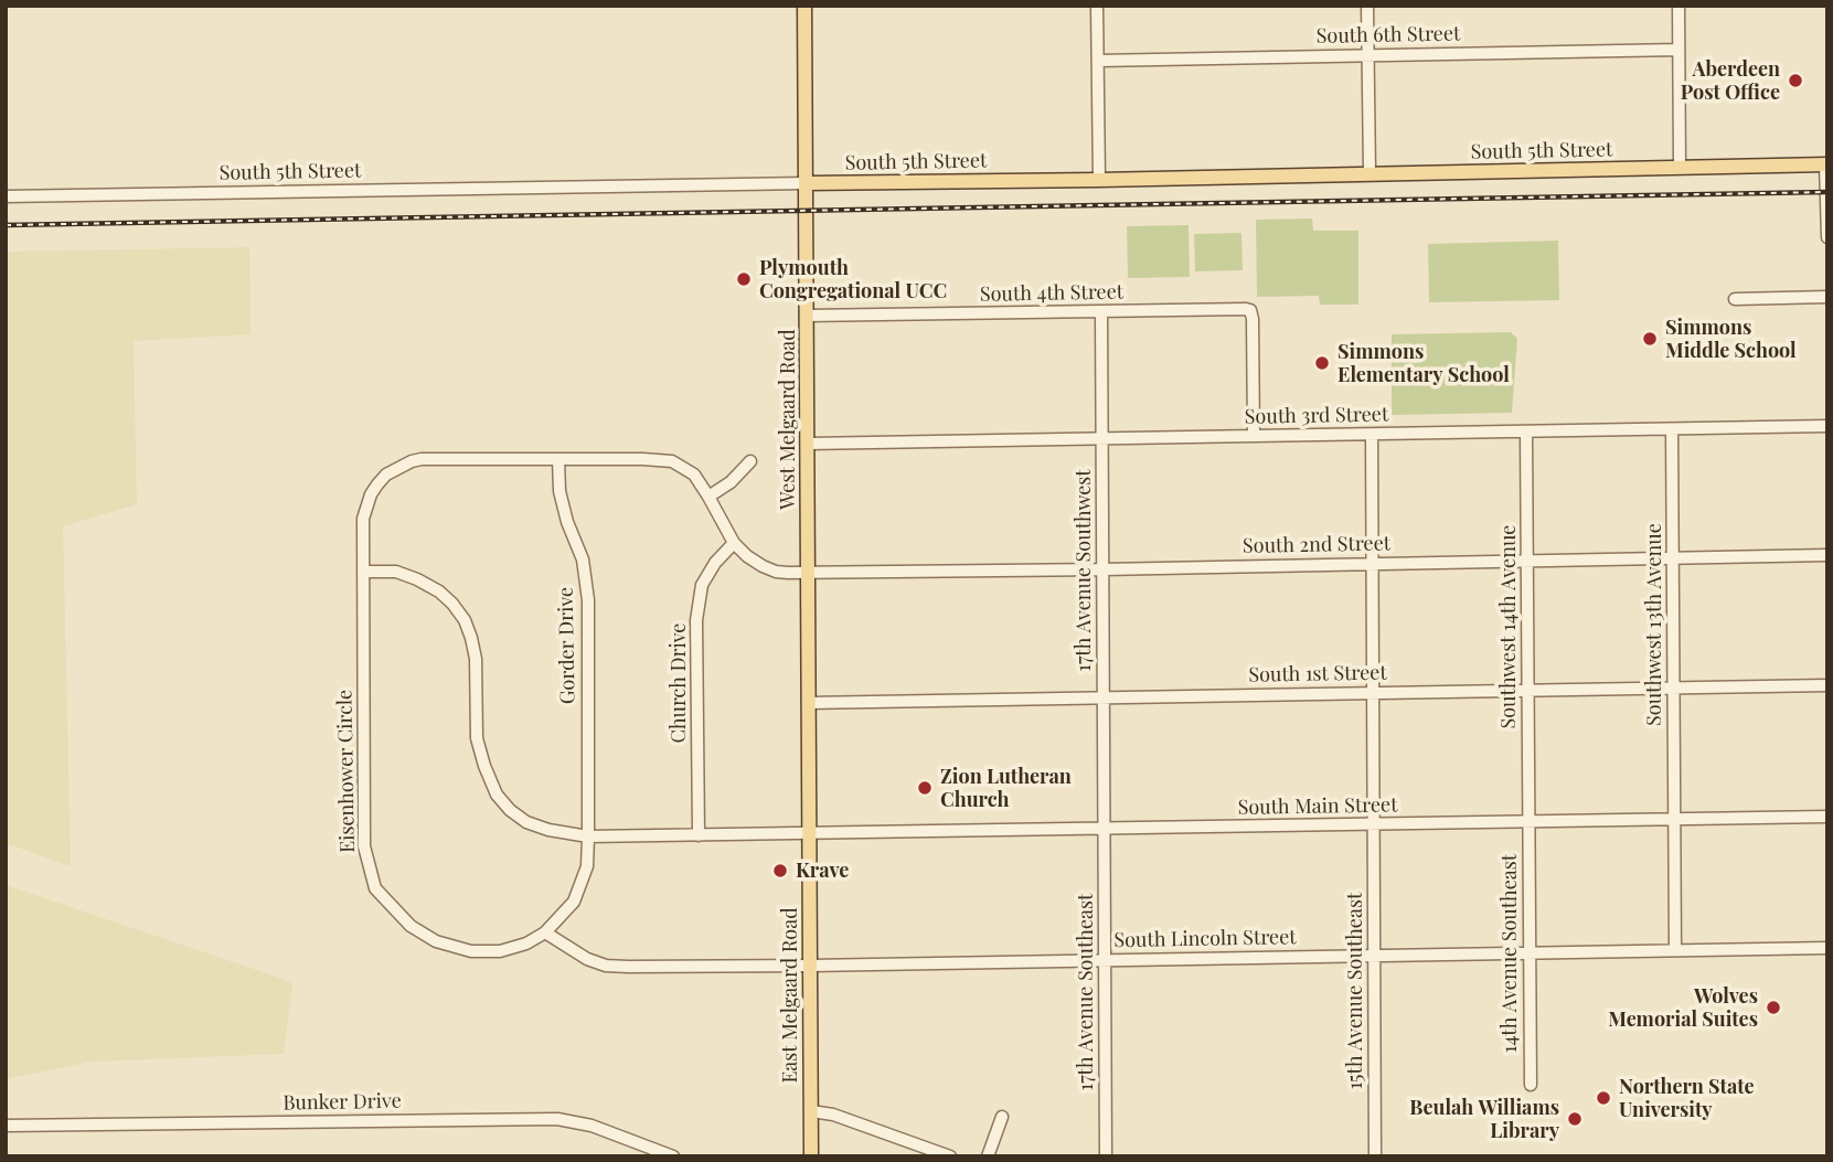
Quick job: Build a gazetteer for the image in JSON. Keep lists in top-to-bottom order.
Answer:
{
  "streets": {
    "main road": ["South 5th Street", "West Melgaard Road", "East Melgaard Road"],
    "street": [
      "South 6th Street",
      "South 4th Street",
      "South 3rd Street",
      "South 2nd Street",
      "17th Avenue Southwest",
      "Southwest 13th Avenue",
      "Southwest 14th Avenue",
      "Gorder Drive",
      "South 1st Street",
      "Church Drive",
      "Eisenhower Circle",
      "South Main Street",
      "South Lincoln Street",
      "14th Avenue Southeast",
      "15th Avenue Southeast",
      "17th Avenue Southeast",
      "Bunker Drive"
    ]
  },
  "crossings": [
    ["South 5th Street", "West Melgaard Road"],
    ["South 4th Street", "South 3rd Street"],
    ["South 4th Street", "West Melgaard Road"],
    ["South 4th Street", "17th Avenue Southwest"],
    ["South 3rd Street", "West Melgaard Road"],
    ["South 3rd Street", "17th Avenue Southwest"],
    ["South 3rd Street", "Southwest 13th Avenue"],
    ["South 3rd Street", "Southwest 14th Avenue"],
    ["South 3rd Street", "15th Avenue Southeast"],
    ["West Melgaard Road", "South 2nd Street"],
    ["West Melgaard Road", "South 1st Street"],
    ["West Melgaard Road", "Eisenhower Circle"],
    ["West Melgaard Road", "South Main Street"],
    ["West Melgaard Road", "East Melgaard Road"],
    ["South 2nd Street", "17th Avenue Southwest"],
    ["South 2nd Street", "Southwest 13th Avenue"],
    ["South 2nd Street", "Southwest 14th Avenue"],
    ["South 2nd Street", "Eisenhower Circle"],
    ["South 2nd Street", "15th Avenue Southeast"],
    ["17th Avenue Southwest", "South 1st Street"],
    ["17th Avenue Southwest", "South Main Street"],
    ["17th Avenue Southwest", "17th Avenue Southeast"],
    ["Southwest 13th Avenue", "South 1st Street"],
    ["Southwest 13th Avenue", "South Main Street"],
    ["Southwest 13th Avenue", "South Lincoln Street"],
    ["Southwest 14th Avenue", "South 1st Street"],
    ["Southwest 14th Avenue", "South Main Street"],
    ["Southwest 14th Avenue", "14th Avenue Southeast"],
    ["Gorder Drive", "Eisenhower Circle"],
    ["South 1st Street", "15th Avenue Southeast"],
    ["Church Drive", "Eisenhower Circle"],
    ["Eisenhower Circle", "South Lincoln Street"],
    ["South Main Street", "14th Avenue Southeast"],
    ["South Main Street", "15th Avenue Southeast"],
    ["South Main Street", "17th Avenue Southeast"],
    ["South Main Street", "East Melgaard Road"],
    ["South Lincoln Street", "14th Avenue Southeast"],
    ["South Lincoln Street", "15th Avenue Southeast"],
    ["South Lincoln Street", "17th Avenue Southeast"],
    ["South Lincoln Street", "East Melgaard Road"]
  ],
  "places": [
    "Aberdeen Post Office",
    "Plymouth Congregational UCC",
    "Simmons Middle School",
    "Simmons Elementary School",
    "Zion Lutheran Church",
    "Krave",
    "Wolves Memorial Suites",
    "Northern State University",
    "Beulah Williams Library"
  ]
}
